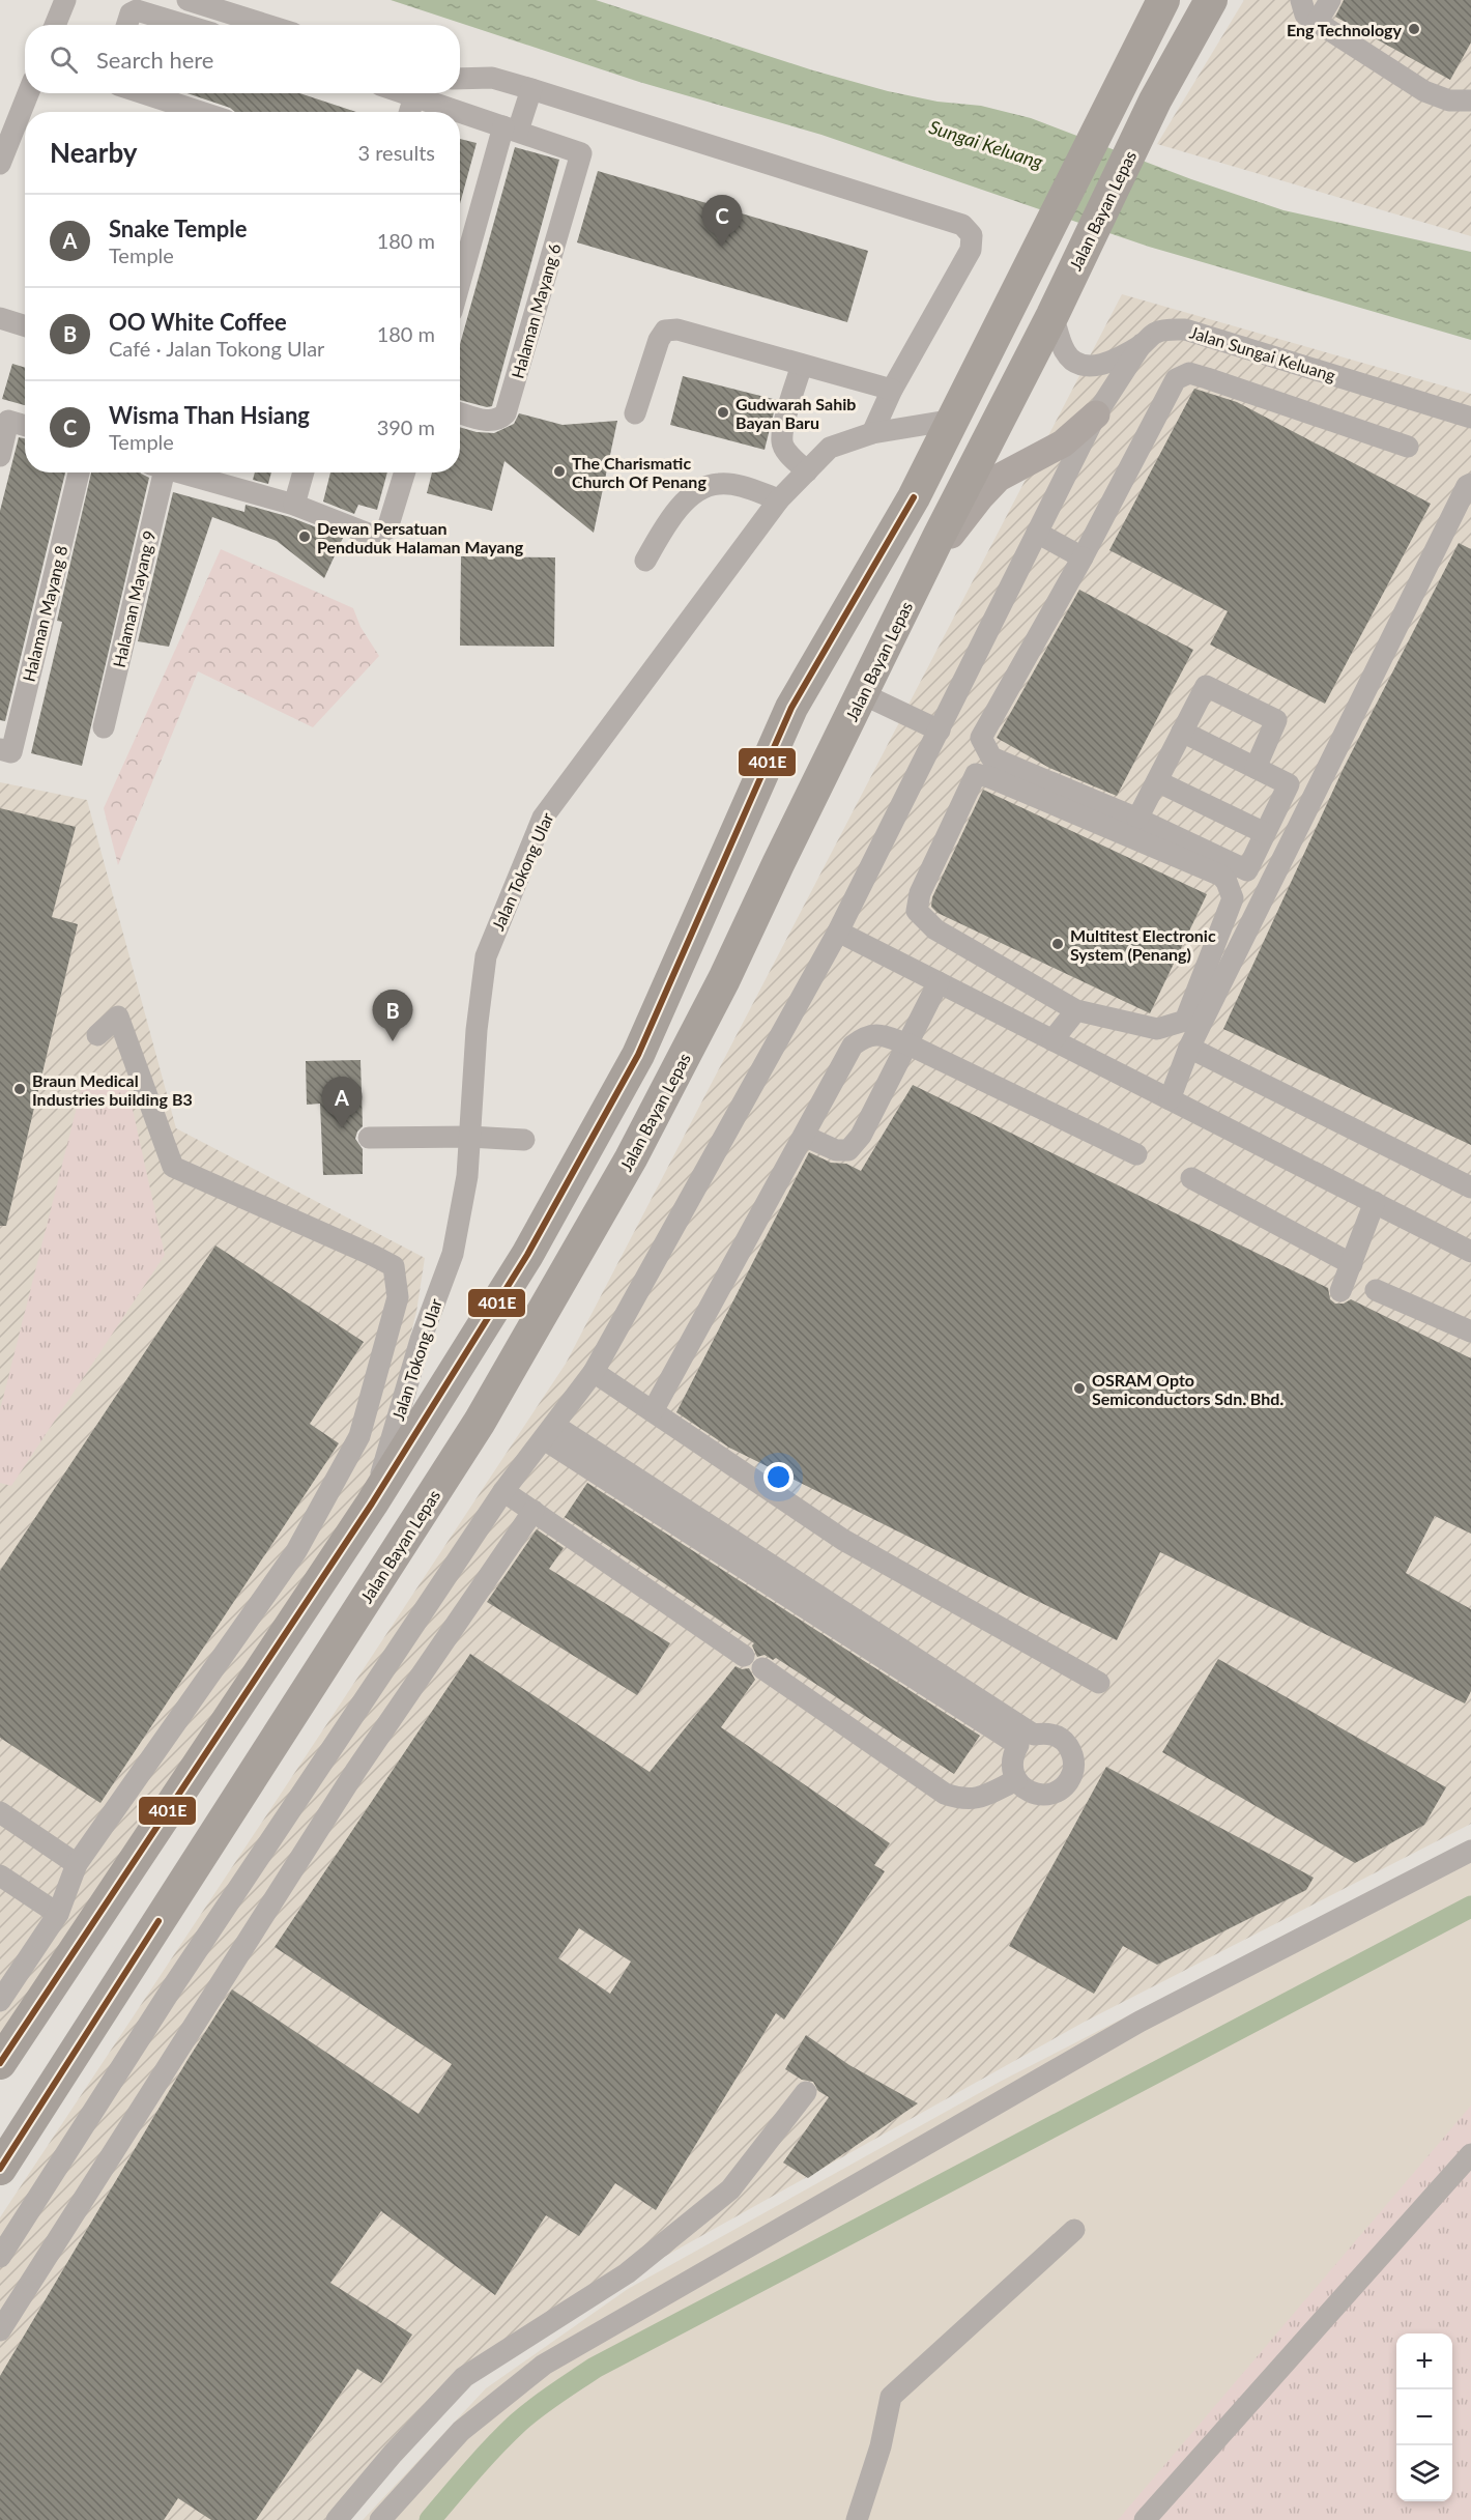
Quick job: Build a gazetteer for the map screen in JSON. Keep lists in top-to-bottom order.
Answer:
{
  "streets": {
    "highway": ["Jalan Bayan Lepas"],
    "street": [
      "Halaman Mayang 6",
      "Jalan Sungai Keluang",
      "Halaman Mayang 9",
      "Halaman Mayang 8",
      "Jalan Tokong Ular"
    ]
  },
  "crossings": [
    ["Jalan Bayan Lepas", "Jalan Sungai Keluang"]
  ],
  "water": ["Sungai Keluang"],
  "places": [
    "Eng Technology",
    "Gudwarah Sahib Bayan Baru",
    "The Charismatic Church Of Penang",
    "Dewan Persatuan Penduduk Halaman Mayang",
    "Multitest Electronic System (Penang)",
    "Braun Medical Industries building B3",
    "OSRAM Opto Semiconductors Sdn. Bhd."
  ],
  "lines": ["transit line 401E"],
  "page": {
    "search": "Search here",
    "heading": ["Nearby", "3 results"],
    "list": [
      {
        "mark": "A",
        "name": "Snake Temple",
        "note": "Temple",
        "value": "180 m"
      },
      {
        "mark": "B",
        "name": "OO White Coffee",
        "note": "Café · Jalan Tokong Ular",
        "value": "180 m"
      },
      {
        "mark": "C",
        "name": "Wisma Than Hsiang",
        "note": "Temple",
        "value": "390 m"
      }
    ],
    "pins": ["C", "B", "A"],
    "map_buttons": ["+", "−"]
  }
}
